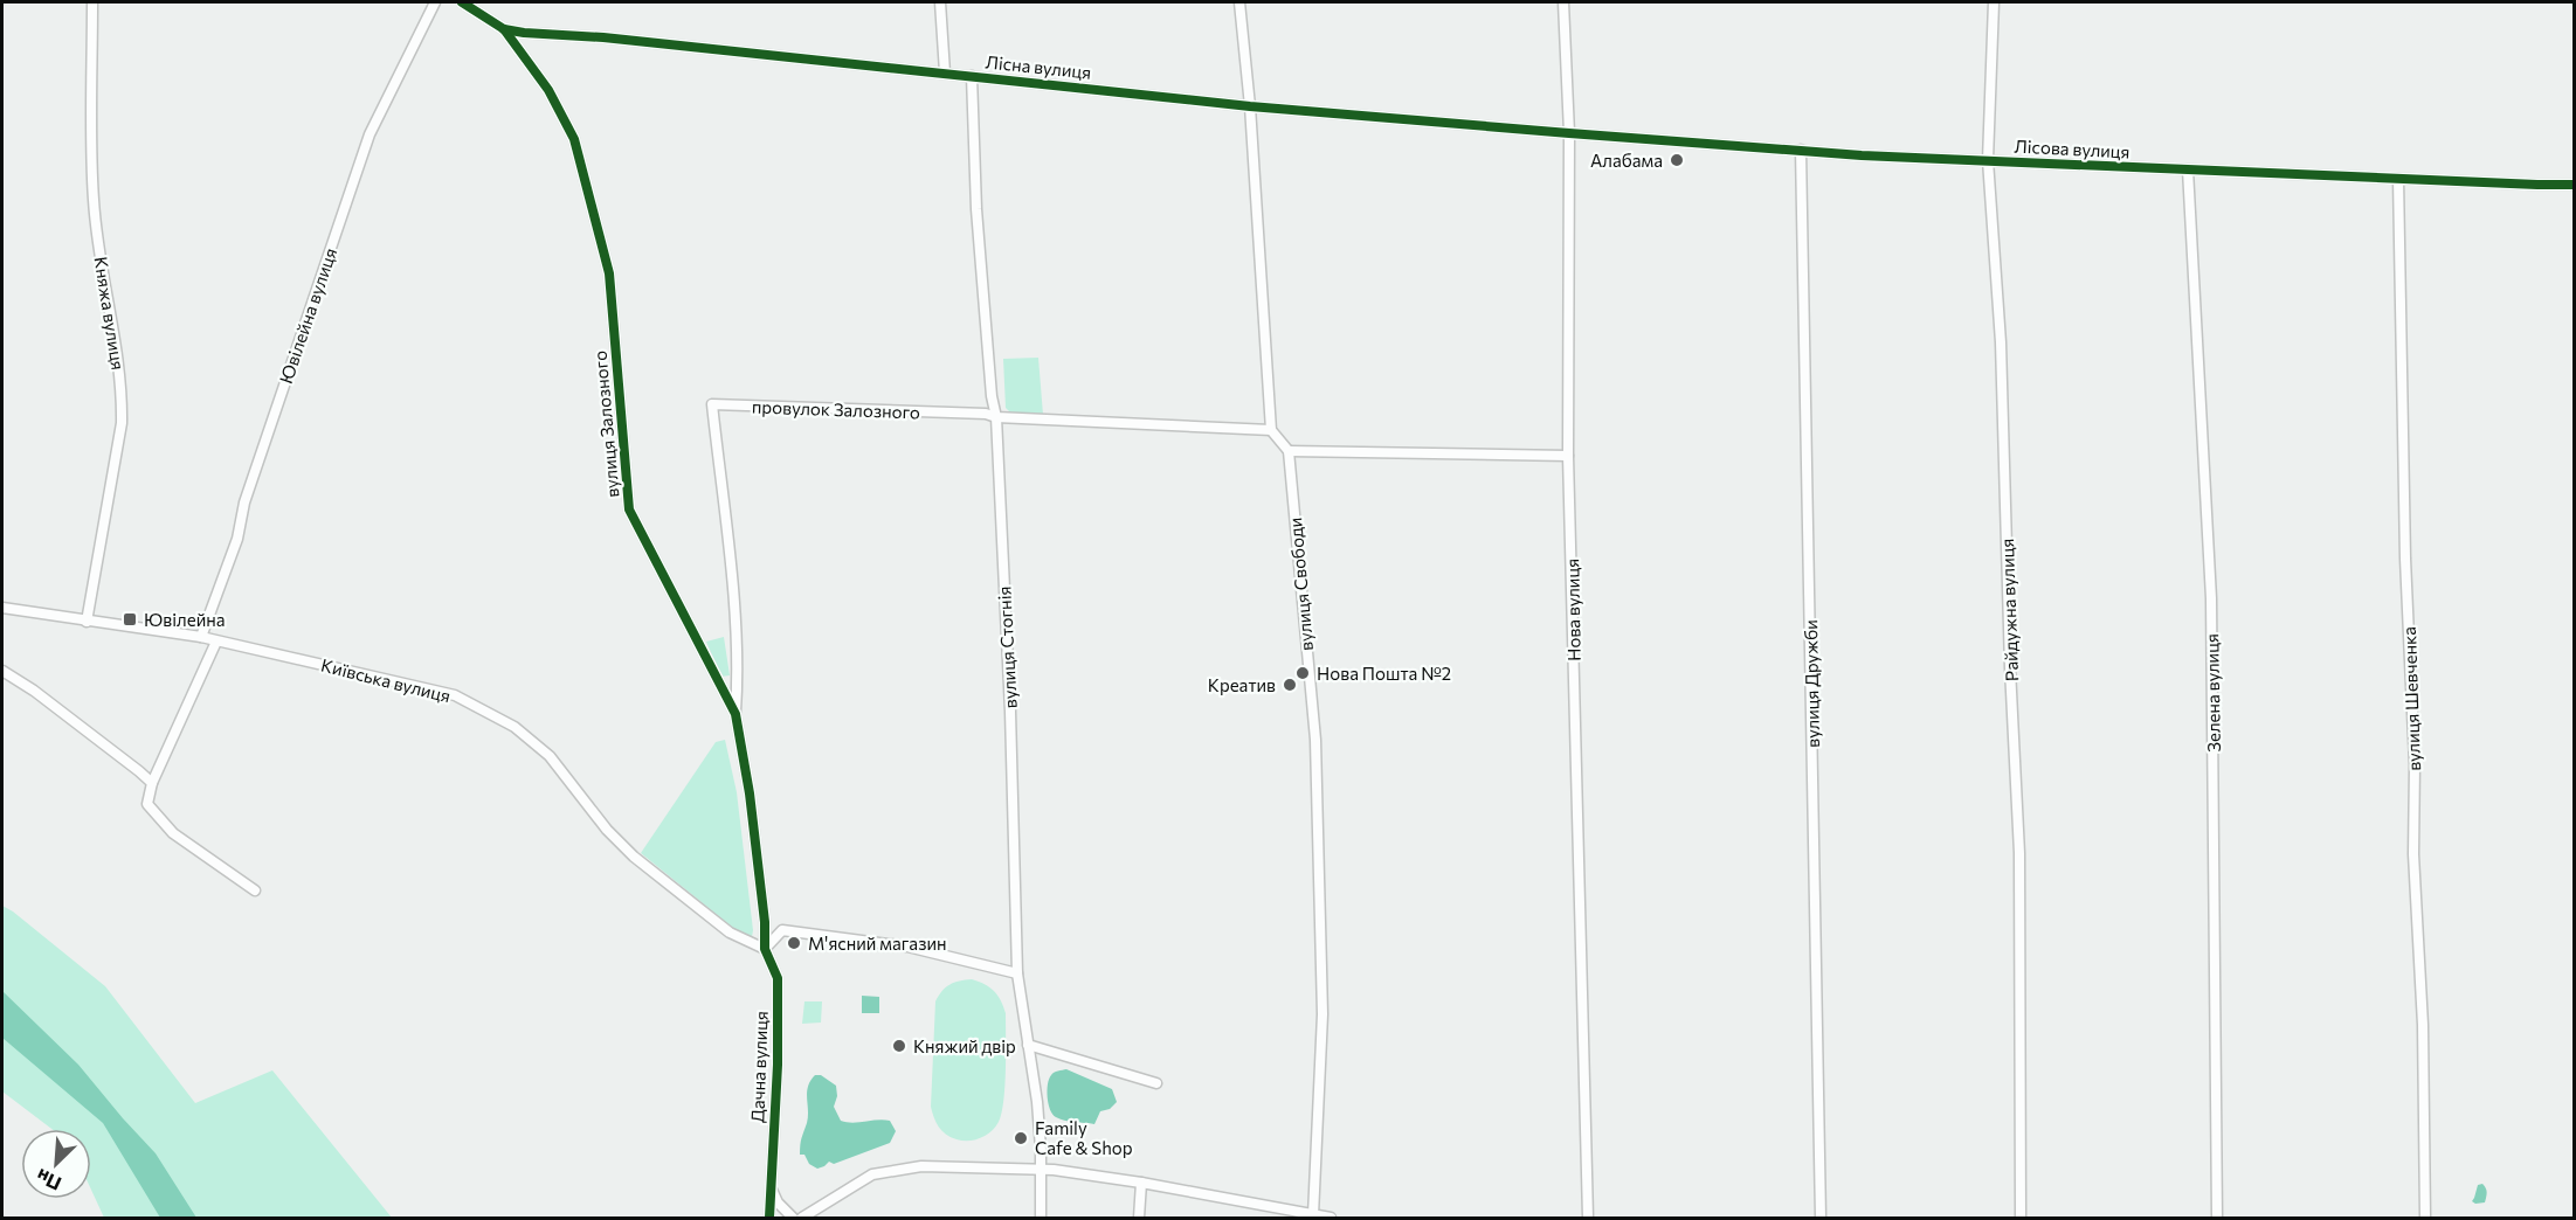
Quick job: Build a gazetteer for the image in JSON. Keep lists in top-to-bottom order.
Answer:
{
  "streets": {
    "street": [
      "Лісна вулиця",
      "Лісова вулиця",
      "Княжа вулиця",
      "Ювілейна вулиця",
      "провулок Залозного",
      "вулиця Залозного",
      "вулиця Свободи",
      "Нова вулиця",
      "Райдужна вулиця",
      "вулиця Стогнія",
      "Київська вулиця",
      "вулиця Дружби",
      "Зелена вулиця",
      "вулиця Шевченка",
      "Дачна вулиця"
    ]
  },
  "crossings": [
    ["Лісна вулиця", "Лісова вулиця"],
    ["Лісна вулиця", "вулиця Залозного"],
    ["Лісна вулиця", "Нова вулиця"],
    ["Лісна вулиця", "вулиця Стогнія"],
    ["Лісова вулиця", "Нова вулиця"],
    ["Лісова вулиця", "Райдужна вулиця"],
    ["Лісова вулиця", "вулиця Дружби"],
    ["Лісова вулиця", "Зелена вулиця"],
    ["Лісова вулиця", "вулиця Шевченка"],
    ["Княжа вулиця", "Київська вулиця"],
    ["Ювілейна вулиця", "Київська вулиця"],
    ["провулок Залозного", "вулиця Залозного"],
    ["провулок Залозного", "вулиця Стогнія"],
    ["вулиця Залозного", "Київська вулиця"],
    ["вулиця Залозного", "Дачна вулиця"],
    ["Київська вулиця", "Дачна вулиця"]
  ],
  "places": {
    "other": [
      "Алабама",
      "Нова Пошта №2",
      "Креатив",
      "М'ясний магазин",
      "Княжий двір",
      "Family Cafe & Shop"
    ],
    "transit": ["Ювілейна"]
  },
  "north": "bottom left"
}
